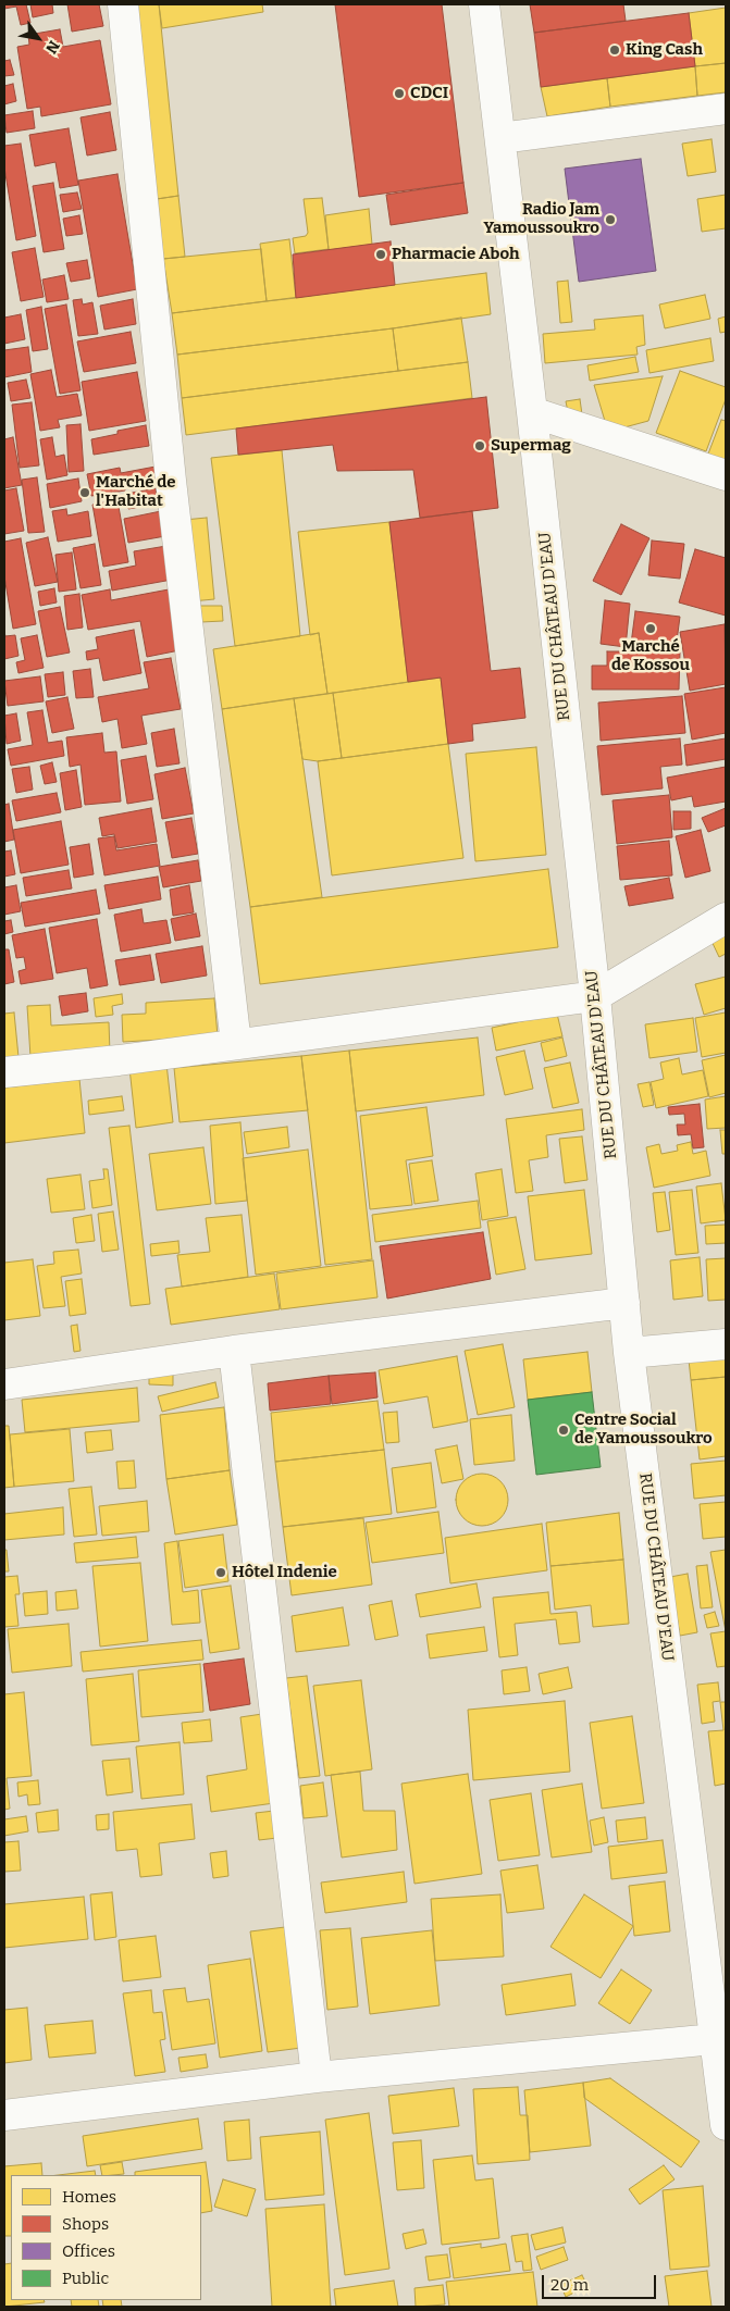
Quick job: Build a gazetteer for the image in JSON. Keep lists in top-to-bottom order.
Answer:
{
  "streets": {
    "street": ["RUE DU CHÂTEAU D'EAU"]
  },
  "places": [
    "King Cash",
    "CDCI",
    "Radio Jam Yamoussoukro",
    "Pharmacie Aboh",
    "Supermag",
    "Marché de l'Habitat",
    "Marché de Kossou",
    "Centre Social de Yamoussoukro",
    "Hôtel Indenie"
  ],
  "legend": [
    "Homes",
    "Shops",
    "Offices",
    "Public"
  ],
  "scale_bar": "20 m",
  "north": "bottom right"
}
